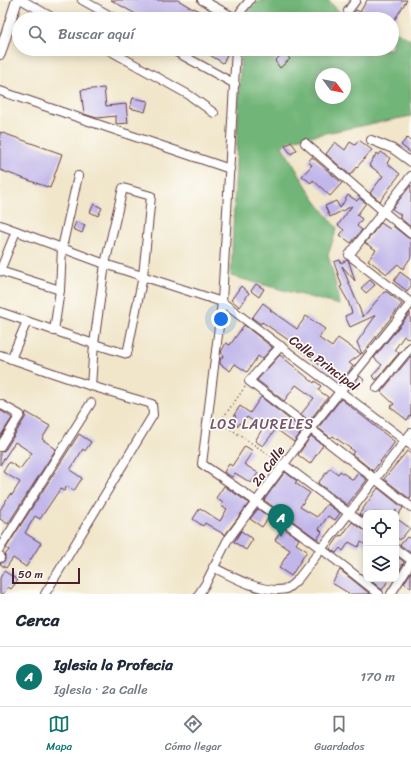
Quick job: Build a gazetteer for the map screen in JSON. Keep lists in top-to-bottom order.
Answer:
{
  "streets": {
    "street": ["Calle Principal", "2a Calle"]
  },
  "crossings": [
    ["Calle Principal", "2a Calle"]
  ],
  "districts": ["LOS LAURELES"],
  "scale_bar": "50 m",
  "north": "bottom right",
  "page": {
    "search": "Buscar aquí",
    "pins": "A",
    "scale": "50 m",
    "heading": "Cerca",
    "list": [
      {
        "mark": "A",
        "name": "Iglesia la Profecia",
        "note": "Iglesia · 2a Calle",
        "value": "170 m"
      }
    ],
    "nav": ["Mapa", "Cómo llegar", "Guardados"]
  }
}
